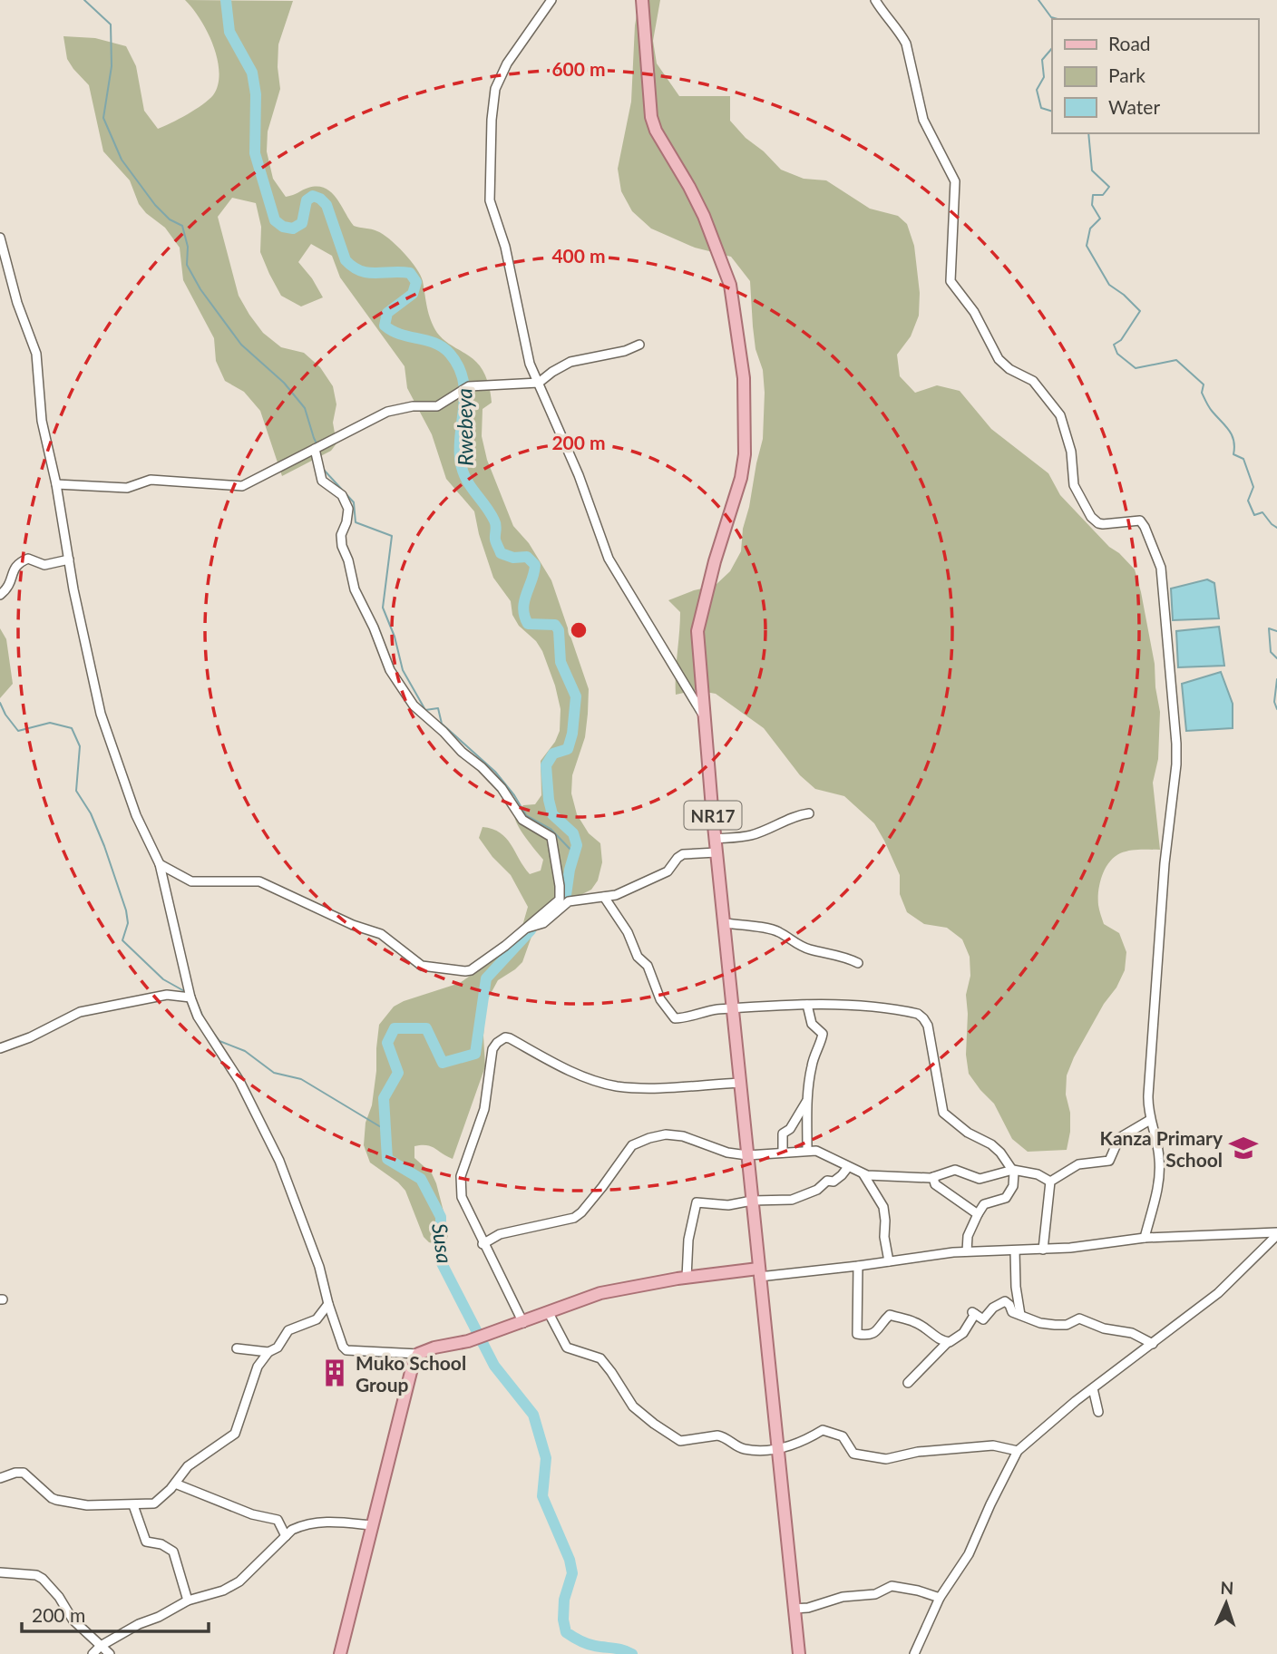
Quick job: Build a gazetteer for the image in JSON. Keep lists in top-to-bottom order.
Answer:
{
  "streets": {
    "main road": ["NR17"]
  },
  "water": ["Rwebeya", "Susa"],
  "places": {
    "school or university": ["Kanza Primary School"],
    "building": ["Muko School Group"]
  },
  "legend": ["Road", "Park", "Water"],
  "scale_bar": "200 m",
  "north": "top",
  "rings": ["600 m", "400 m", "200 m"]
}
